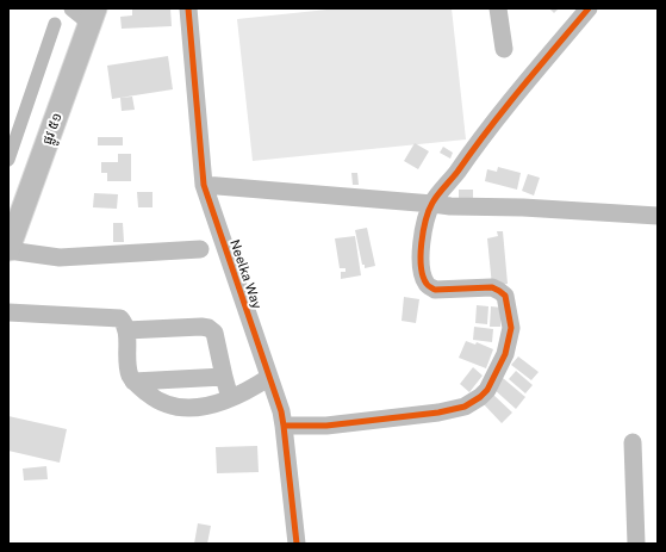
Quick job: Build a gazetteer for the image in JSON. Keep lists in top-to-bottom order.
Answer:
{
  "streets": {
    "main road": ["ផ្លូវ ៥១"],
    "street": ["Neelka Way"]
  }
}
